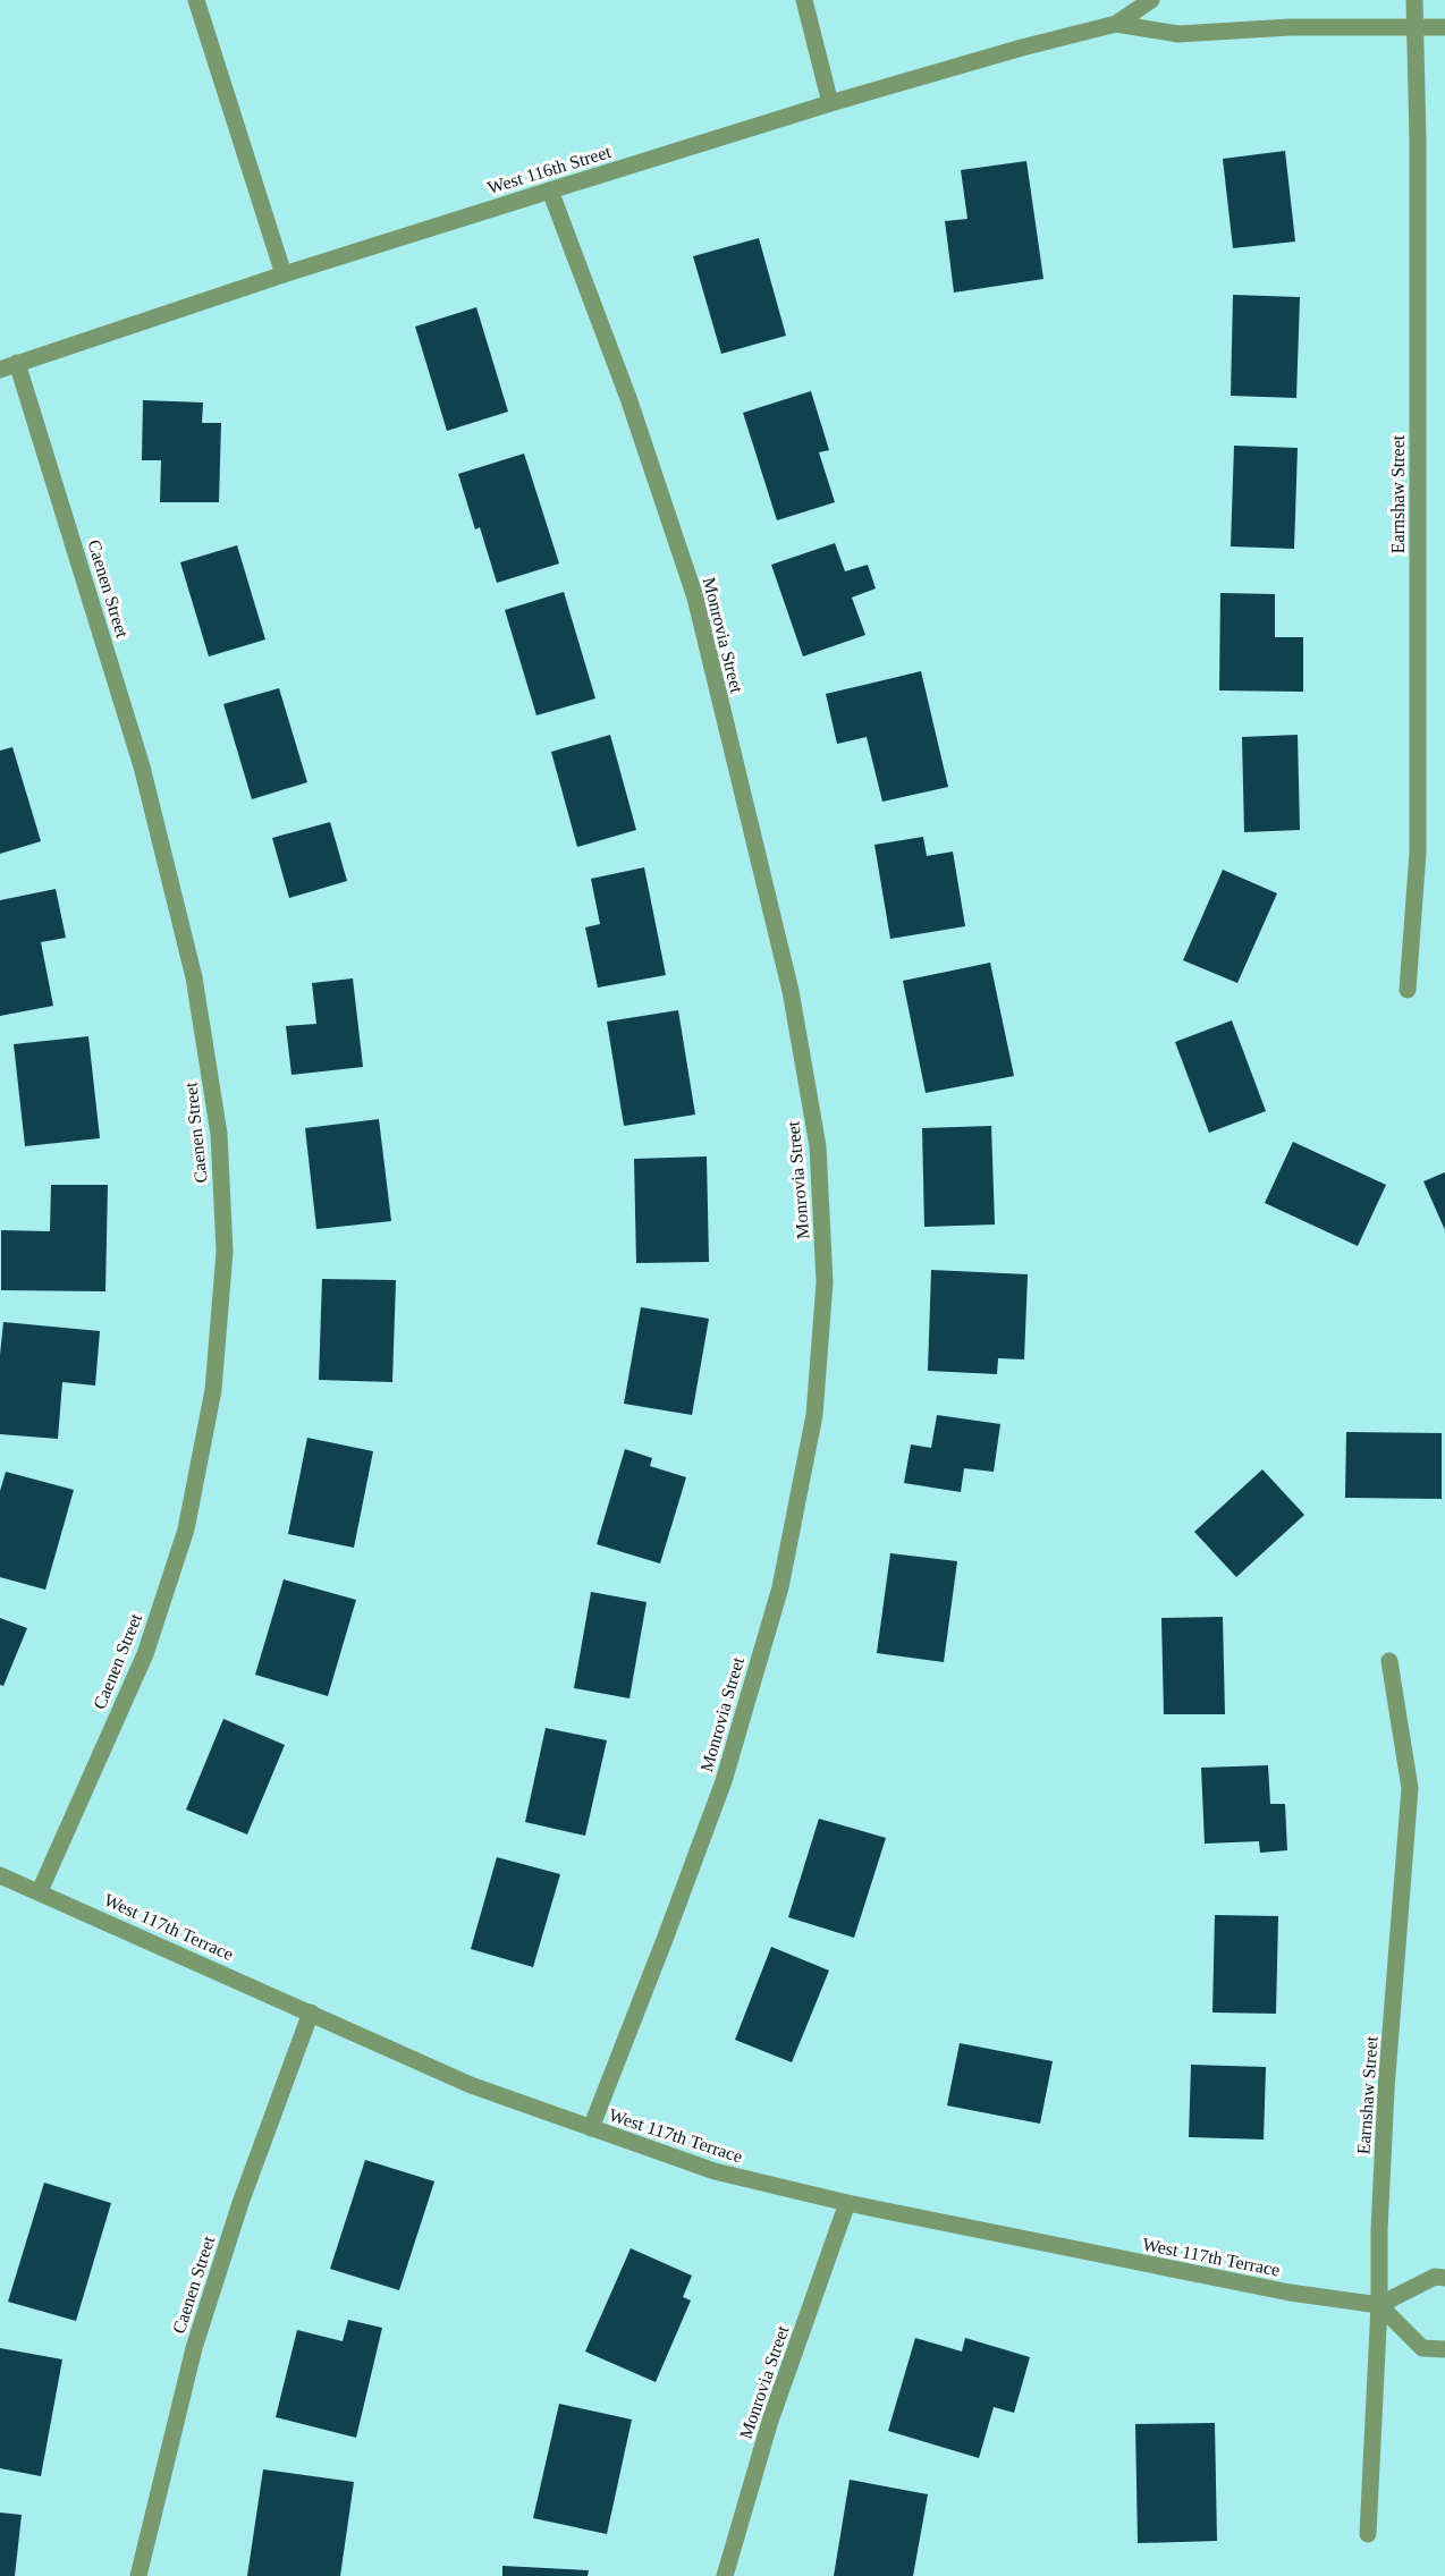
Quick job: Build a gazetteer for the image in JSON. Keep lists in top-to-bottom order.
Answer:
{
  "streets": {
    "street": [
      "West 116th Street",
      "Earnshaw Street",
      "Caenen Street",
      "Monrovia Street",
      "West 117th Terrace"
    ]
  },
  "crossings": [
    ["West 116th Street", "Earnshaw Street"],
    ["West 116th Street", "Caenen Street"],
    ["West 116th Street", "Monrovia Street"],
    ["Earnshaw Street", "West 117th Terrace"],
    ["Caenen Street", "West 117th Terrace"],
    ["Monrovia Street", "West 117th Terrace"]
  ]
}
